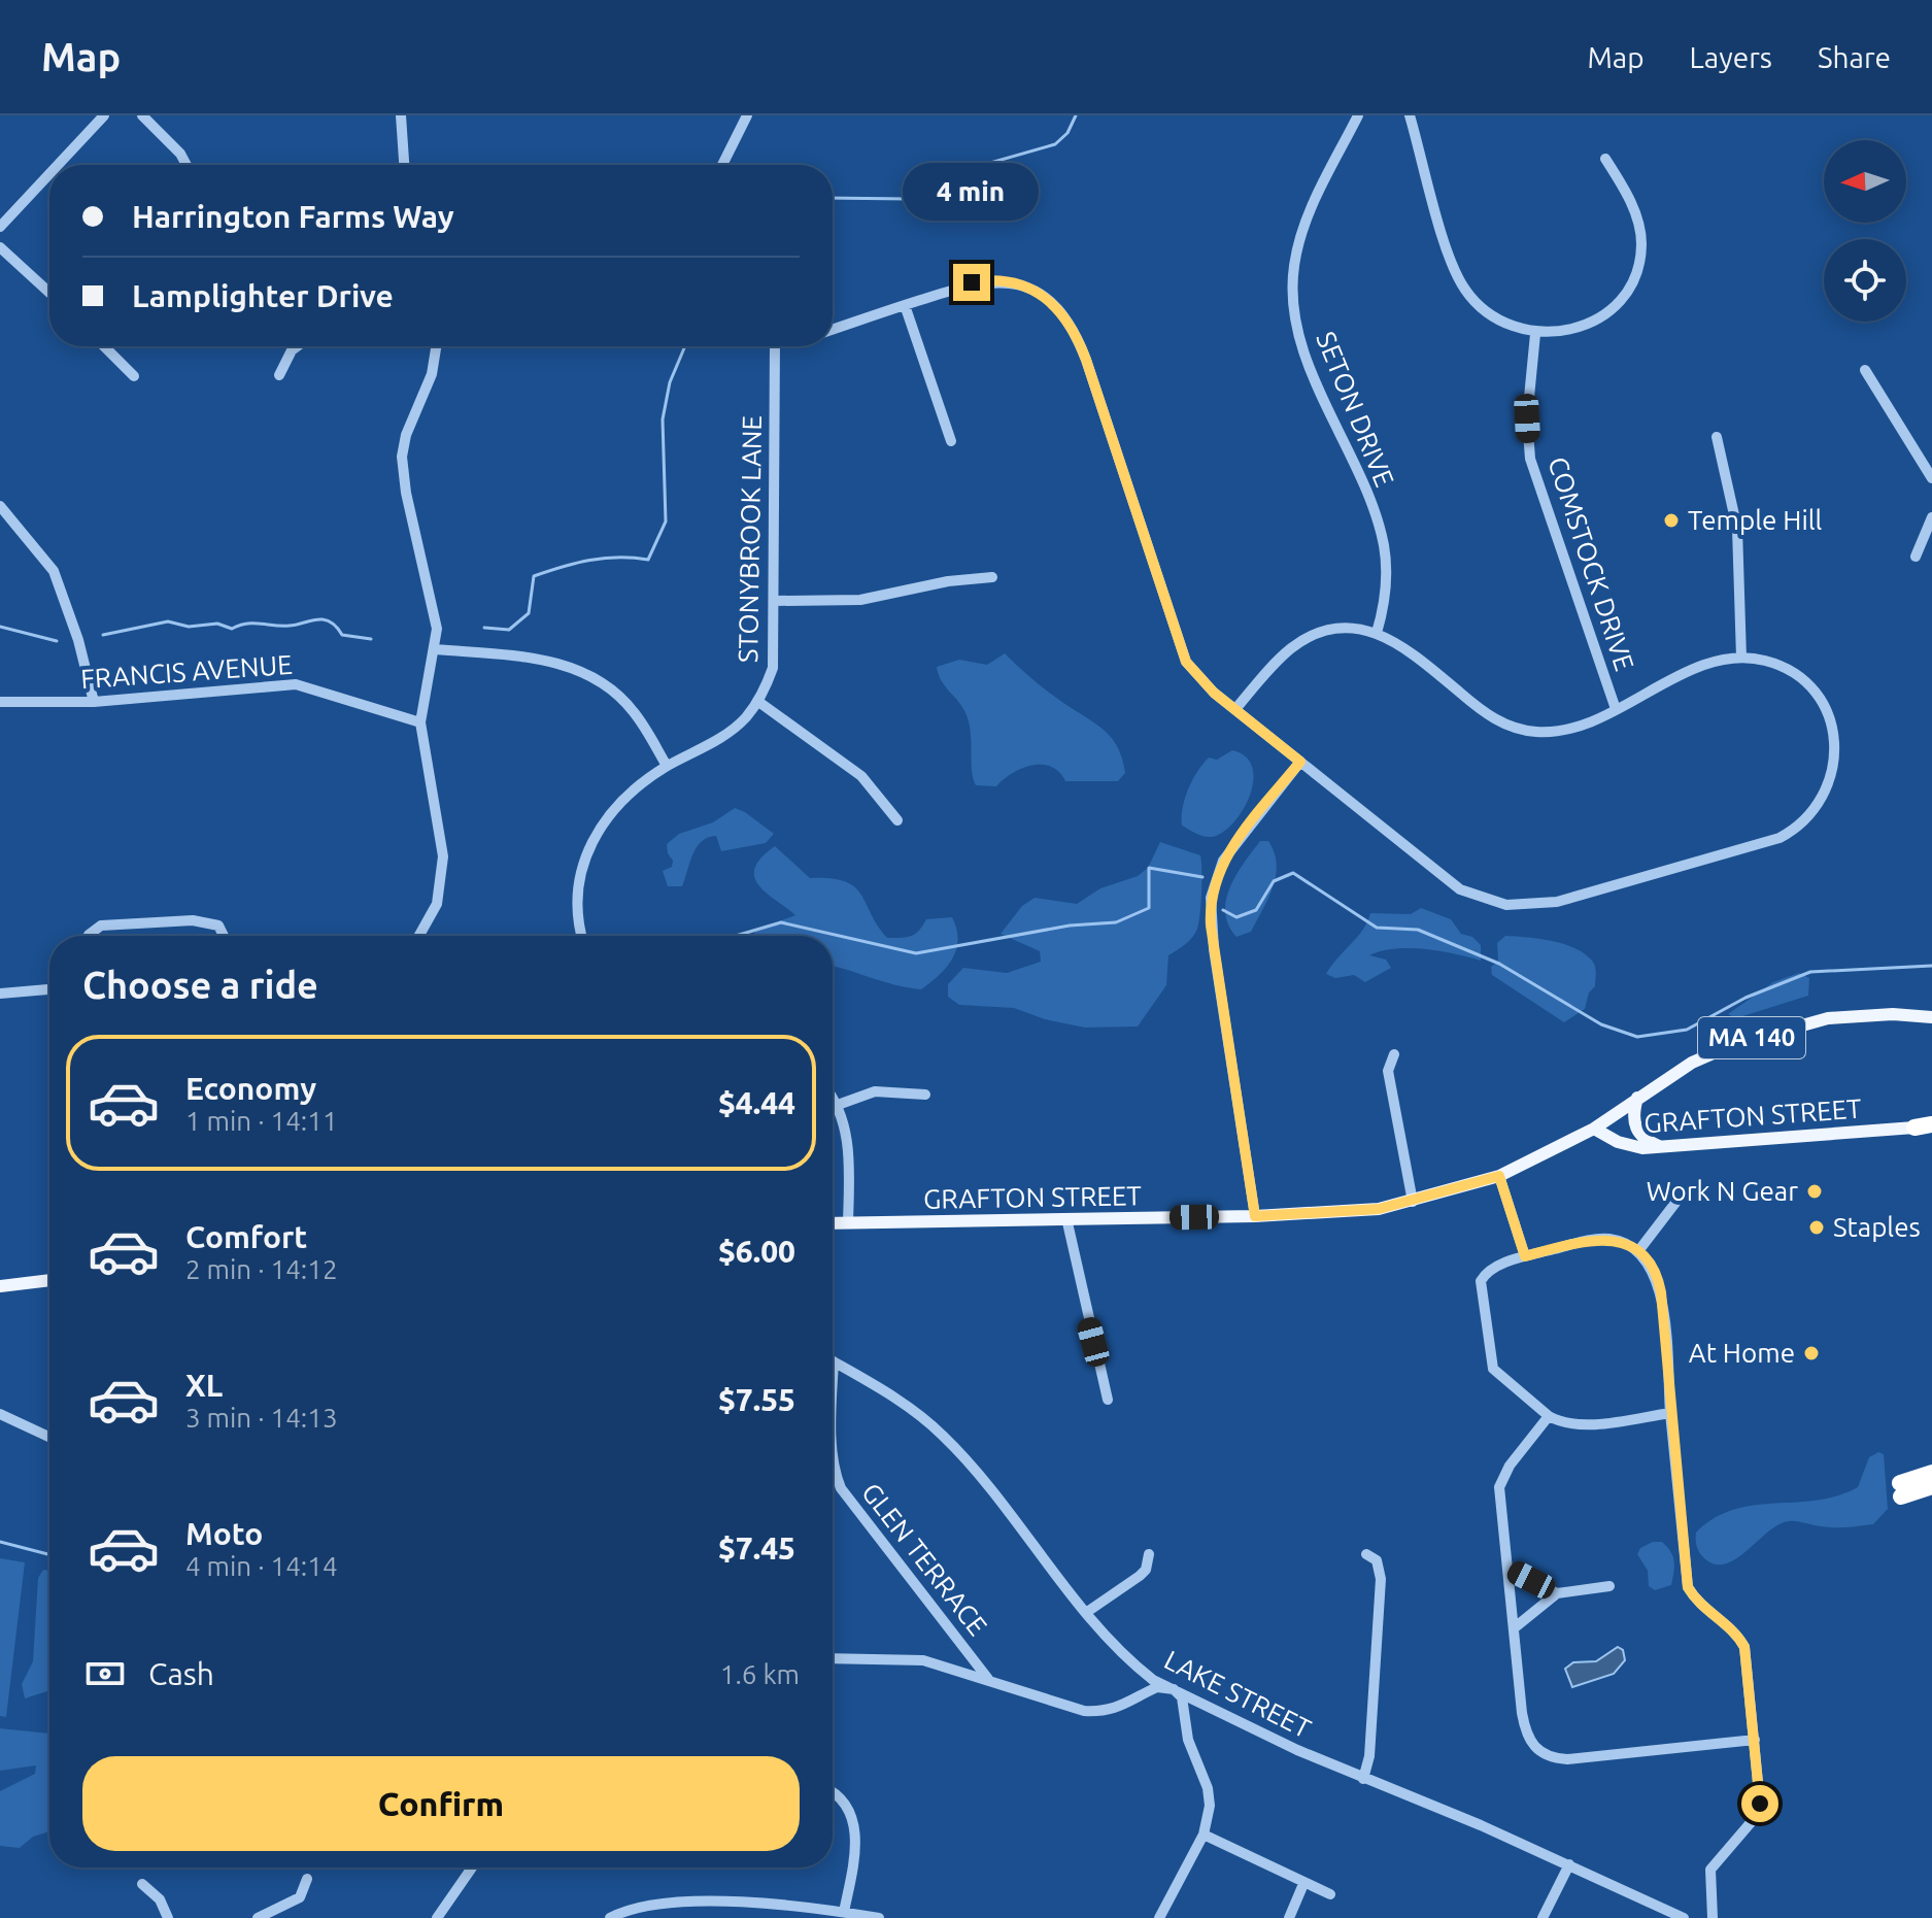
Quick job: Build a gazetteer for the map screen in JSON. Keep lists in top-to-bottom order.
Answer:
{
  "streets": {
    "main road": ["MA 140", "GRAFTON STREET"],
    "street": [
      "SETON DRIVE",
      "STONYBROOK LANE",
      "COMSTOCK DRIVE",
      "FRANCIS AVENUE",
      "GLEN TERRACE",
      "LAKE STREET"
    ]
  },
  "crossings": [
    ["MA 140", "GRAFTON STREET"],
    ["GLEN TERRACE", "LAKE STREET"]
  ],
  "places": [
    "Temple Hill",
    "Work N Gear",
    "Staples",
    "At Home"
  ],
  "north": "left",
  "page": {
    "header": "Map",
    "nav": ["Map", "Layers", "Share"],
    "bubble": "4 min",
    "banner": ["Harrington Farms Way", "Lamplighter Drive"],
    "heading": "Choose a ride",
    "list": [
      {
        "name": "Economy",
        "note": "1 min · 14:11",
        "value": "$4.44"
      },
      {
        "name": "Comfort",
        "note": "2 min · 14:12",
        "value": "$6.00"
      },
      {
        "name": "XL",
        "note": "3 min · 14:13",
        "value": "$7.55"
      },
      {
        "name": "Moto",
        "note": "4 min · 14:14",
        "value": "$7.45"
      }
    ],
    "pay": ["Cash", "1.6 km"],
    "buttons": "Confirm"
  }
}
